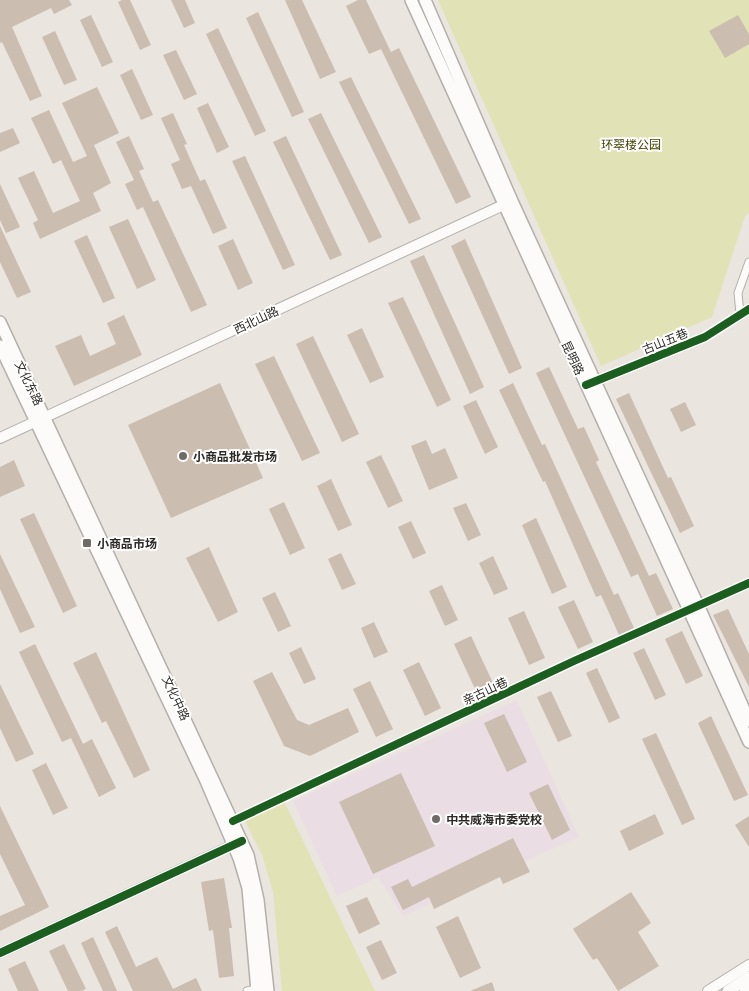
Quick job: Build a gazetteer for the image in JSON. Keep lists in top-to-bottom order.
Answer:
{
  "streets": {
    "main road": [
      "西北山路",
      "昆明路",
      "文化东路",
      "文化中路"
    ],
    "street": ["古山五巷", "亲古山巷"]
  },
  "crossings": [
    ["西北山路", "昆明路"],
    ["西北山路", "文化东路"],
    ["西北山路", "文化中路"],
    ["古山五巷", "昆明路"],
    ["昆明路", "亲古山巷"],
    ["文化东路", "文化中路"],
    ["亲古山巷", "文化中路"]
  ],
  "parks": ["环翠楼公园"],
  "places": {
    "other": ["小商品批发市场", "中共威海市委党校"],
    "transit": ["小商品市场"]
  }
}
